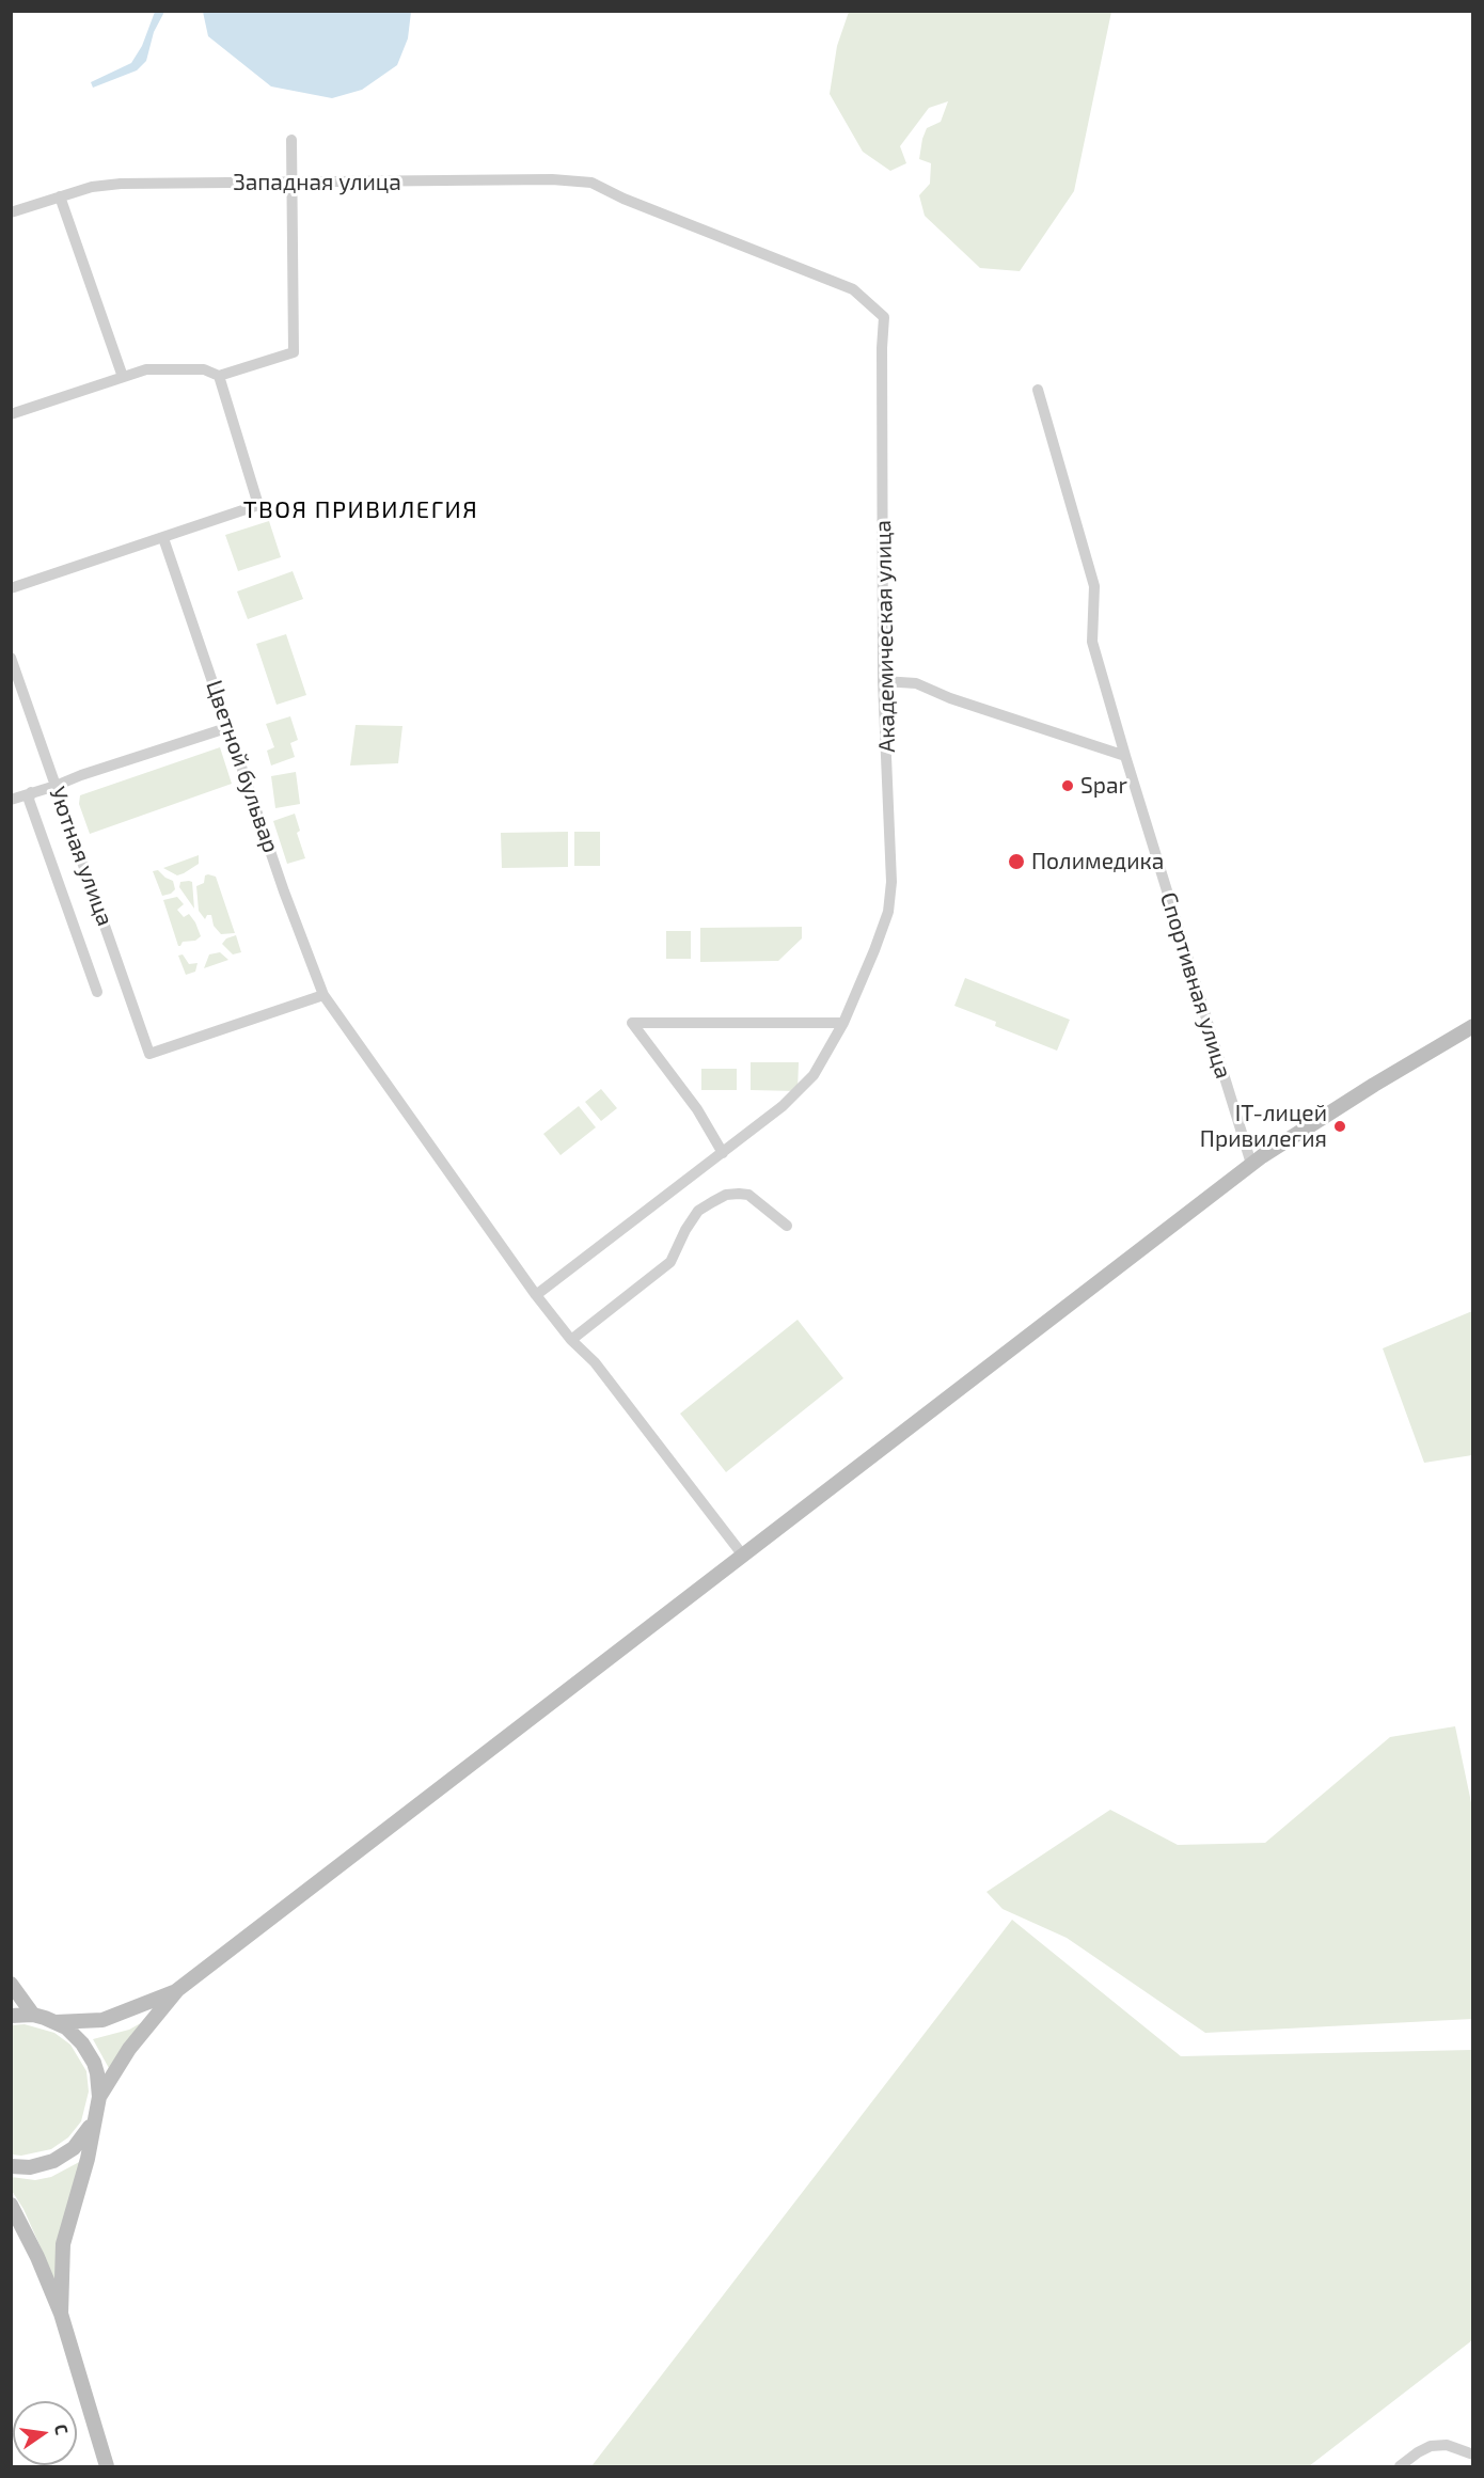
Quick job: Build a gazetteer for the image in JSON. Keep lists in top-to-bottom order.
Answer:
{
  "streets": {
    "street": [
      "Западная улица",
      "Академическая улица",
      "Цветной бульвар",
      "Уютная улица",
      "Спортивная улица"
    ]
  },
  "crossings": [
    ["Западная улица", "Академическая улица"],
    ["Академическая улица", "Цветной бульвар"],
    ["Цветной бульвар", "Уютная улица"]
  ],
  "districts": ["ТВОЯ ПРИВИЛЕГИЯ"],
  "places": ["Spar", "Полимедика", "IT-лицей Привилегия"],
  "north": "right"
}
